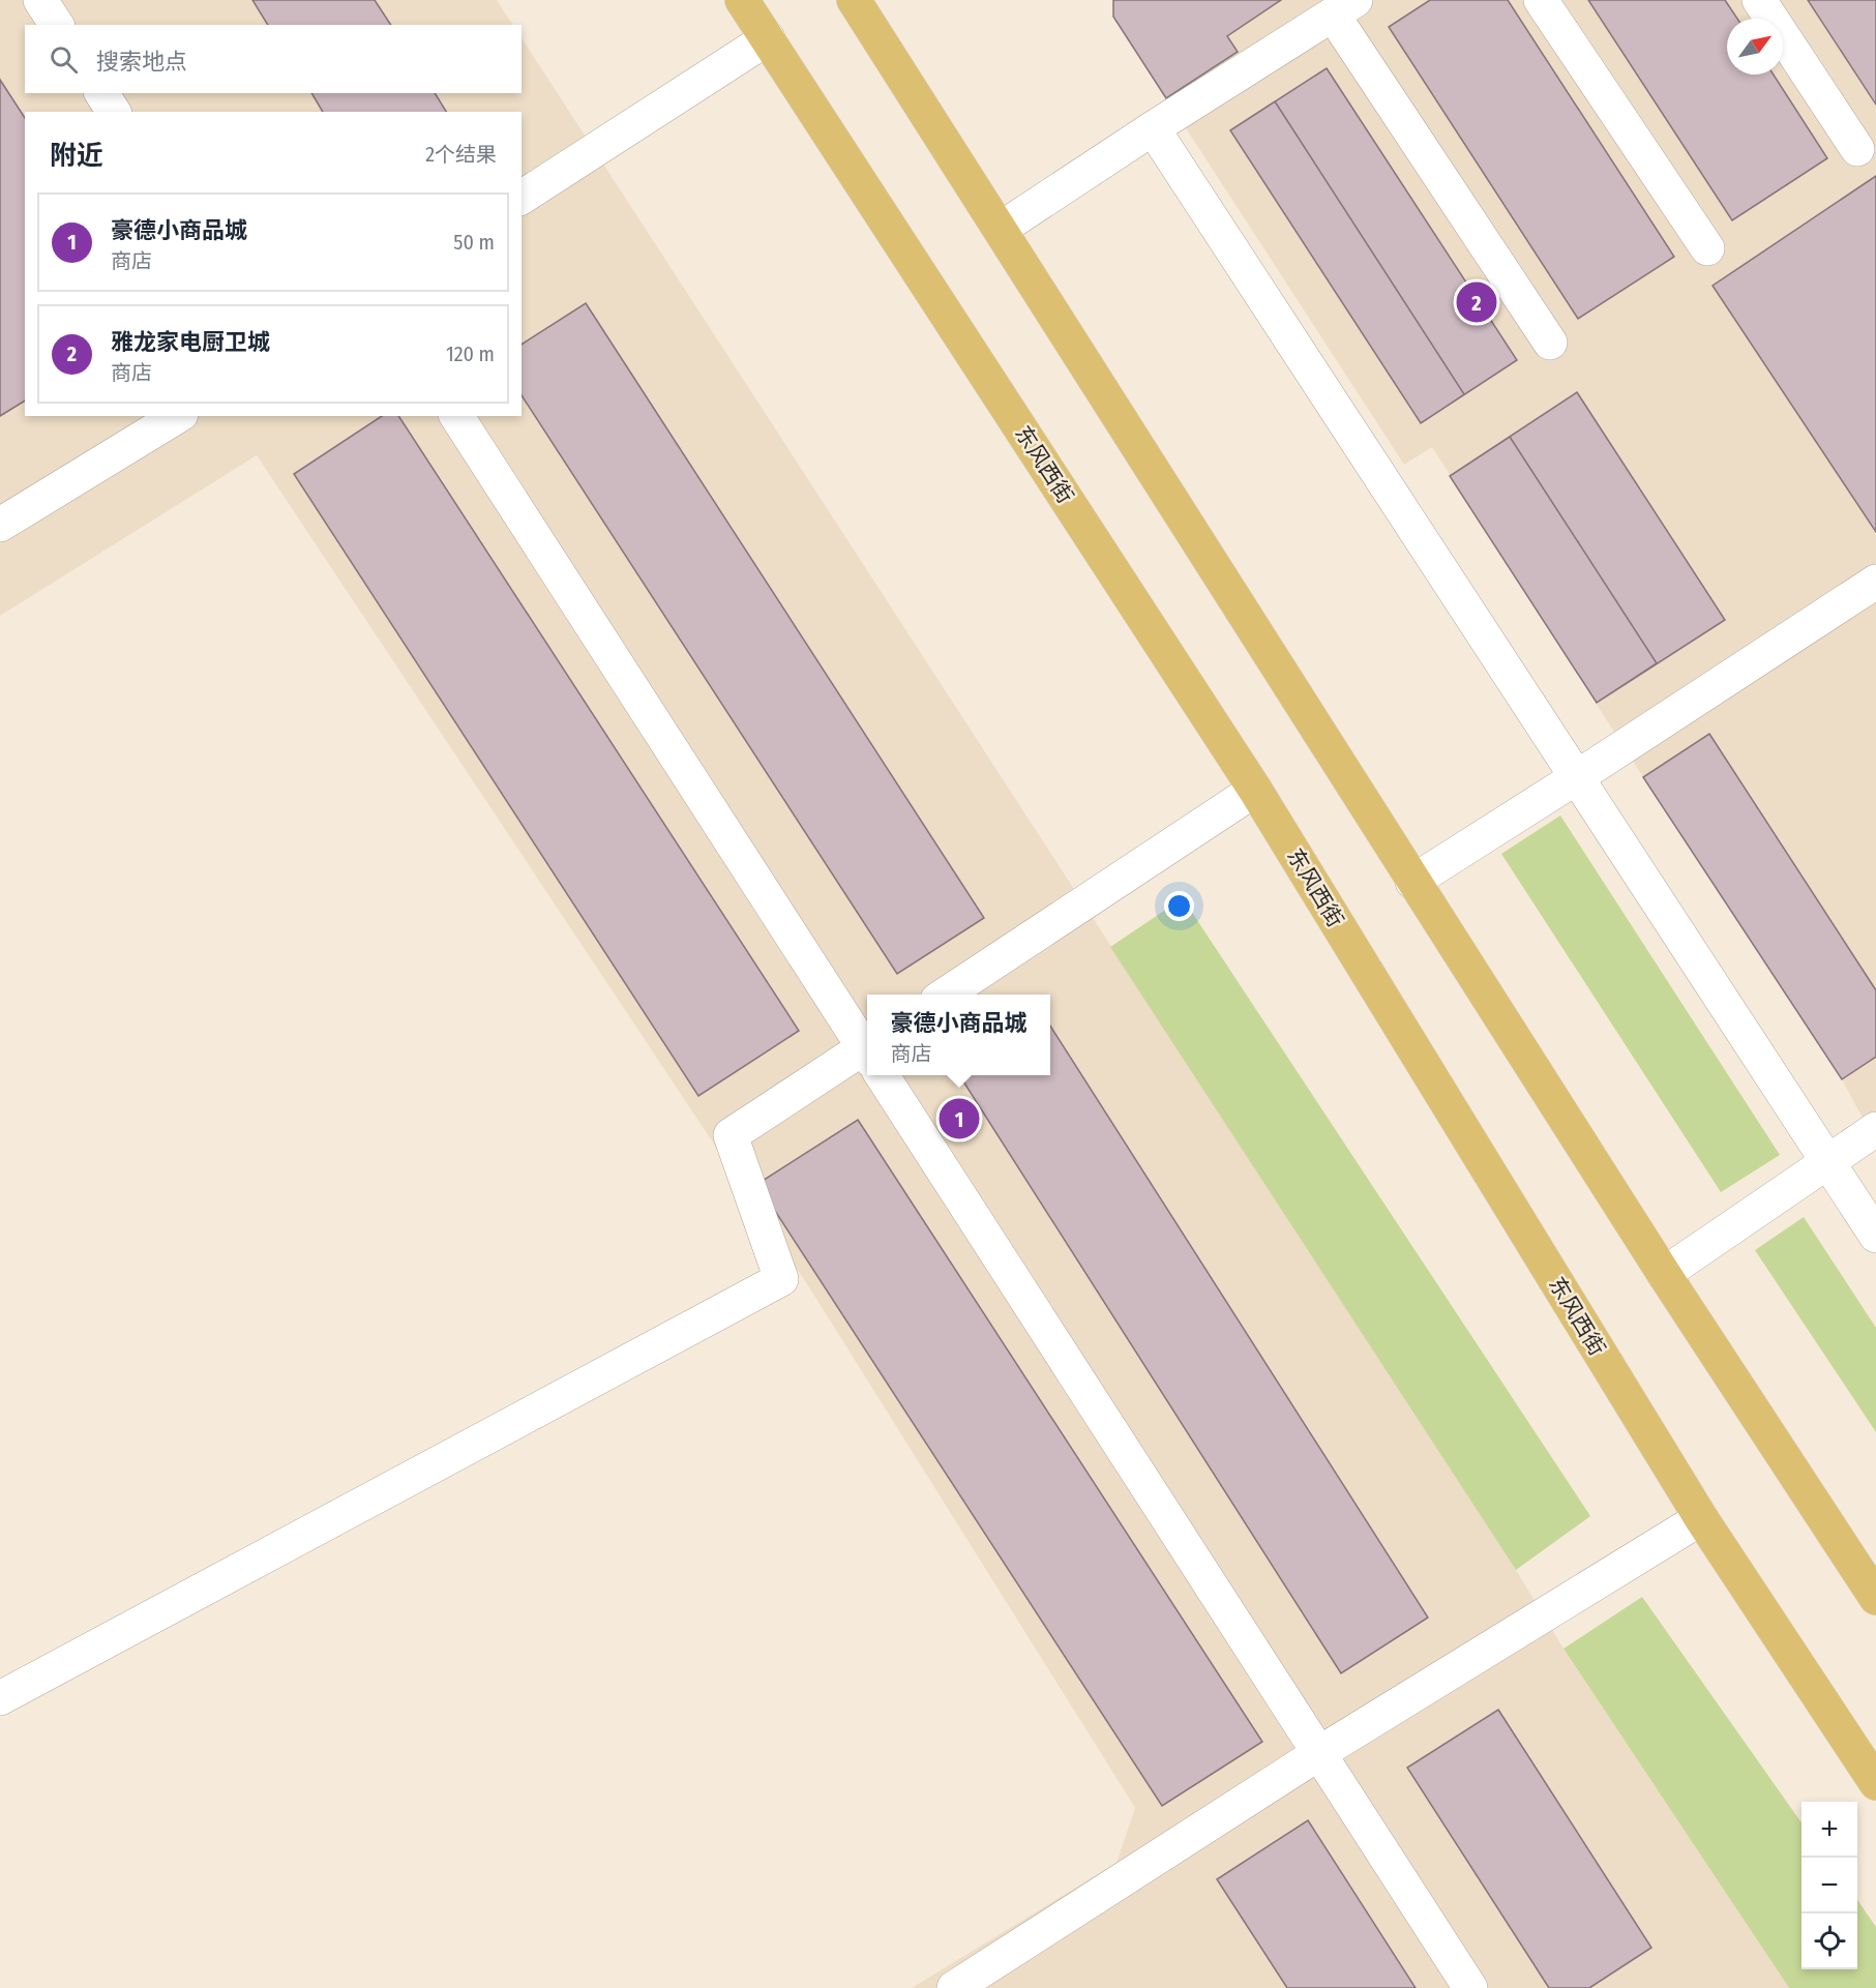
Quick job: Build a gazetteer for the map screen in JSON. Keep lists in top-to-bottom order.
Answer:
{
  "streets": {
    "main road": ["东风西街"]
  },
  "north": "top right",
  "page": {
    "search": "搜索地点",
    "heading": ["附近", "2个结果"],
    "list": [
      {
        "mark": "1",
        "name": "豪德小商品城",
        "note": "商店",
        "value": "50 m"
      },
      {
        "mark": "2",
        "name": "雅龙家电厨卫城",
        "note": "商店",
        "value": "120 m"
      }
    ],
    "pins": ["2", "1"],
    "popup": ["豪德小商品城", "商店"],
    "map_buttons": ["+", "−"]
  }
}
